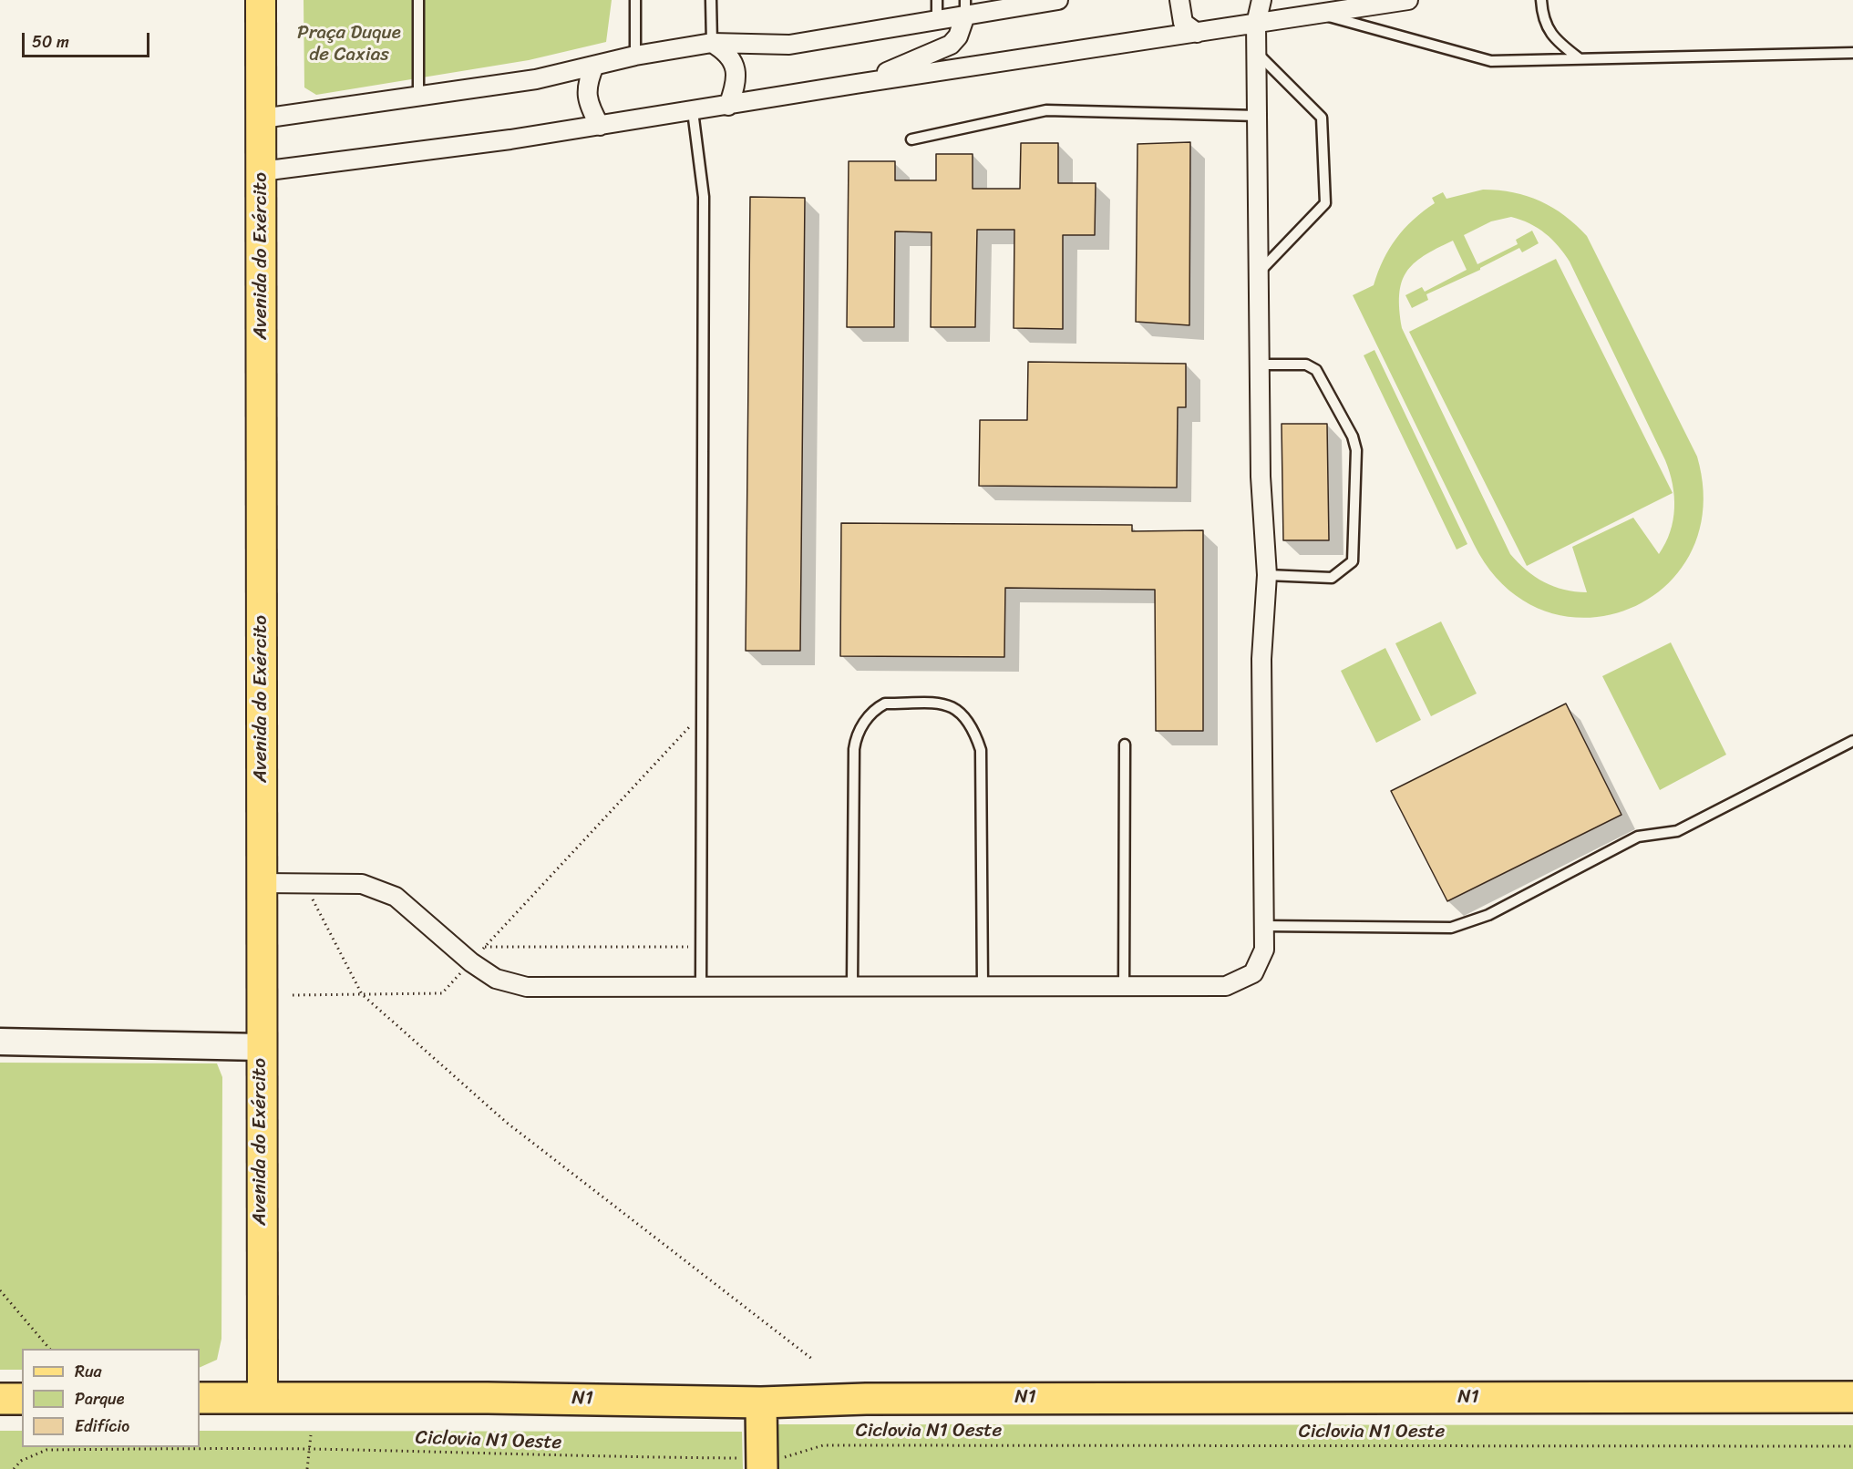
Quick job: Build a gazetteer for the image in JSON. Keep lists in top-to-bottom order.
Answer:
{
  "streets": {
    "highway": ["N1"],
    "main road": ["Avenida do Exército"],
    "path": ["Ciclovia N1 Oeste"]
  },
  "crossings": [
    ["Avenida do Exército", "N1"]
  ],
  "parks": ["Praça Duque de Caxias"],
  "legend": ["Rua", "Parque", "Edifício"],
  "scale_bar": "50 m"
}
